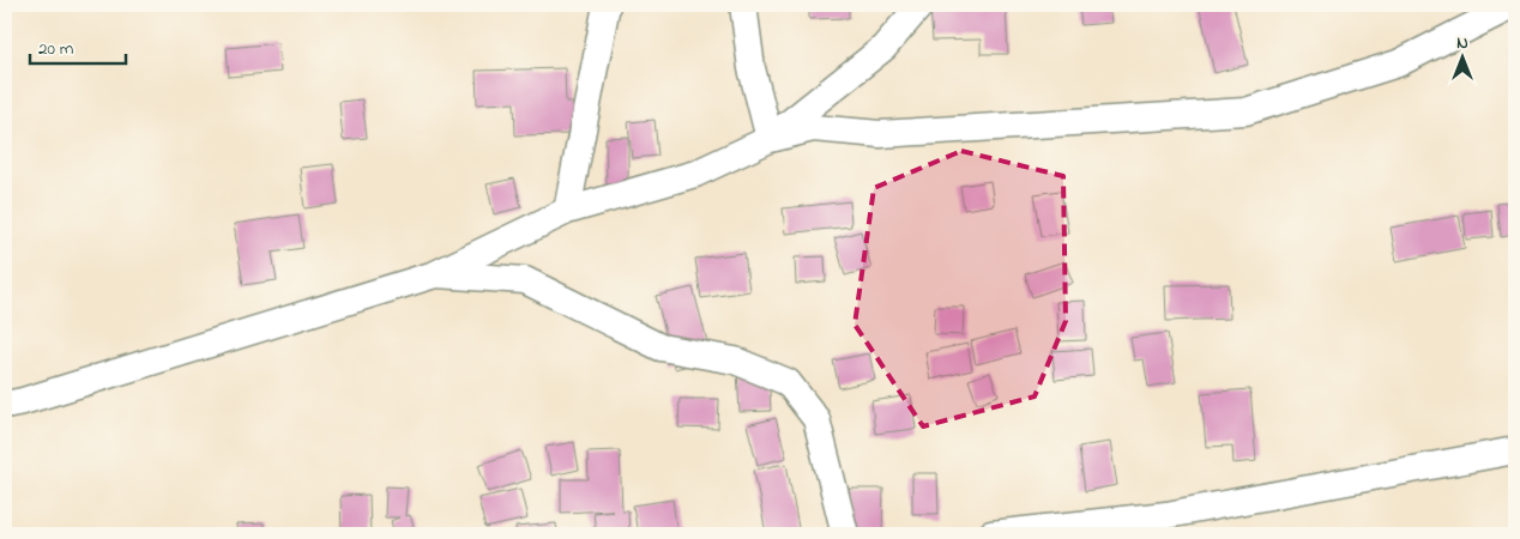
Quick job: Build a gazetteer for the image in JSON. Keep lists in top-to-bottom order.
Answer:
{
  "scale_bar": "20 m",
  "north": "top"
}
